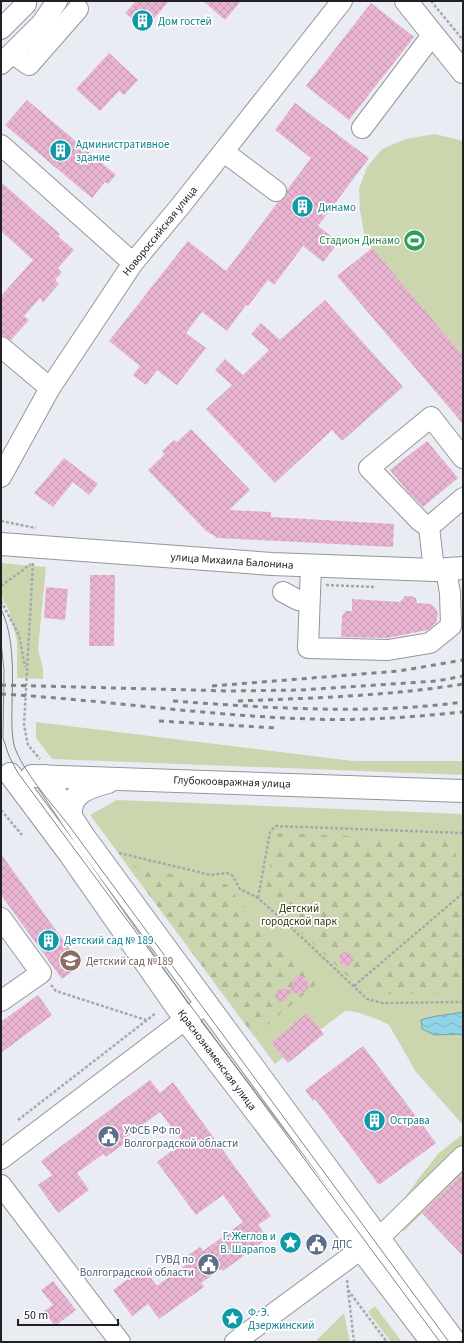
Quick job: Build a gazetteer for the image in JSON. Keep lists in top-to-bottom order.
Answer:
{
  "streets": {
    "main road": ["улица Михаила Балонина", "Глубокоовражная улица", "Краснознаменская улица"],
    "street": ["Новороссийская улица"]
  },
  "crossings": [
    ["Глубокоовражная улица", "Краснознаменская улица"]
  ],
  "parks": ["Детский городской парк"],
  "places": {
    "building": [
      "Дом гостей",
      "Административное здание",
      "Динамо",
      "Детский сад № 189",
      "Острава"
    ],
    "sports": ["Стадион Динамо"],
    "school or university": ["Детский сад №189"],
    "public building": ["УФСБ РФ по Волгоградской области", "ДПС", "ГУВД по Волгоградской области"],
    "place": ["Г. Жеглов и В. Шарапов", "Ф. Э. Дзержинский"]
  },
  "scale_bar": "50 m"
}
